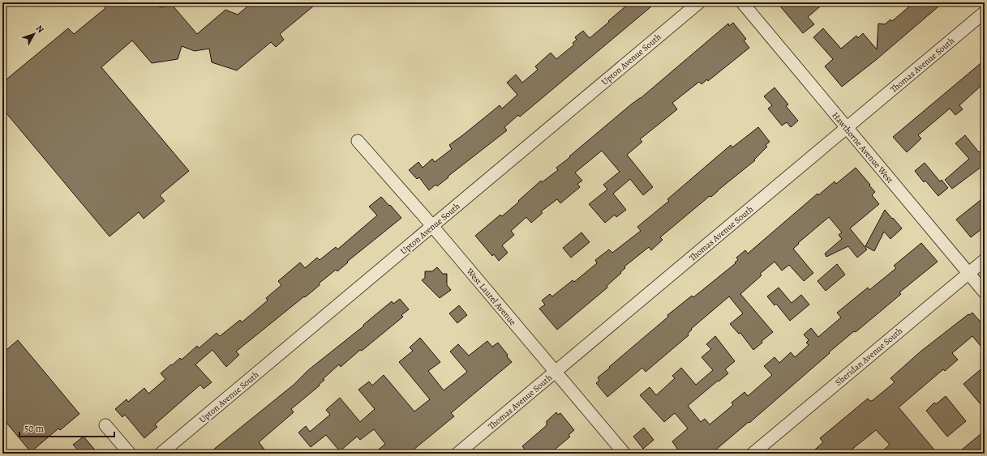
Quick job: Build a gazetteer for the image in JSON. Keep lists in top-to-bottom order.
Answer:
{
  "streets": {
    "street": [
      "Upton Avenue South",
      "Thomas Avenue South",
      "Hawthorne Avenue West",
      "West Laurel Avenue",
      "Sheridan Avenue South"
    ]
  },
  "crossings": [
    ["Upton Avenue South", "West Laurel Avenue"],
    ["Thomas Avenue South", "Hawthorne Avenue West"],
    ["Thomas Avenue South", "West Laurel Avenue"],
    ["Hawthorne Avenue West", "Sheridan Avenue South"]
  ],
  "scale_bar": "50 m",
  "north": "top right"
}
